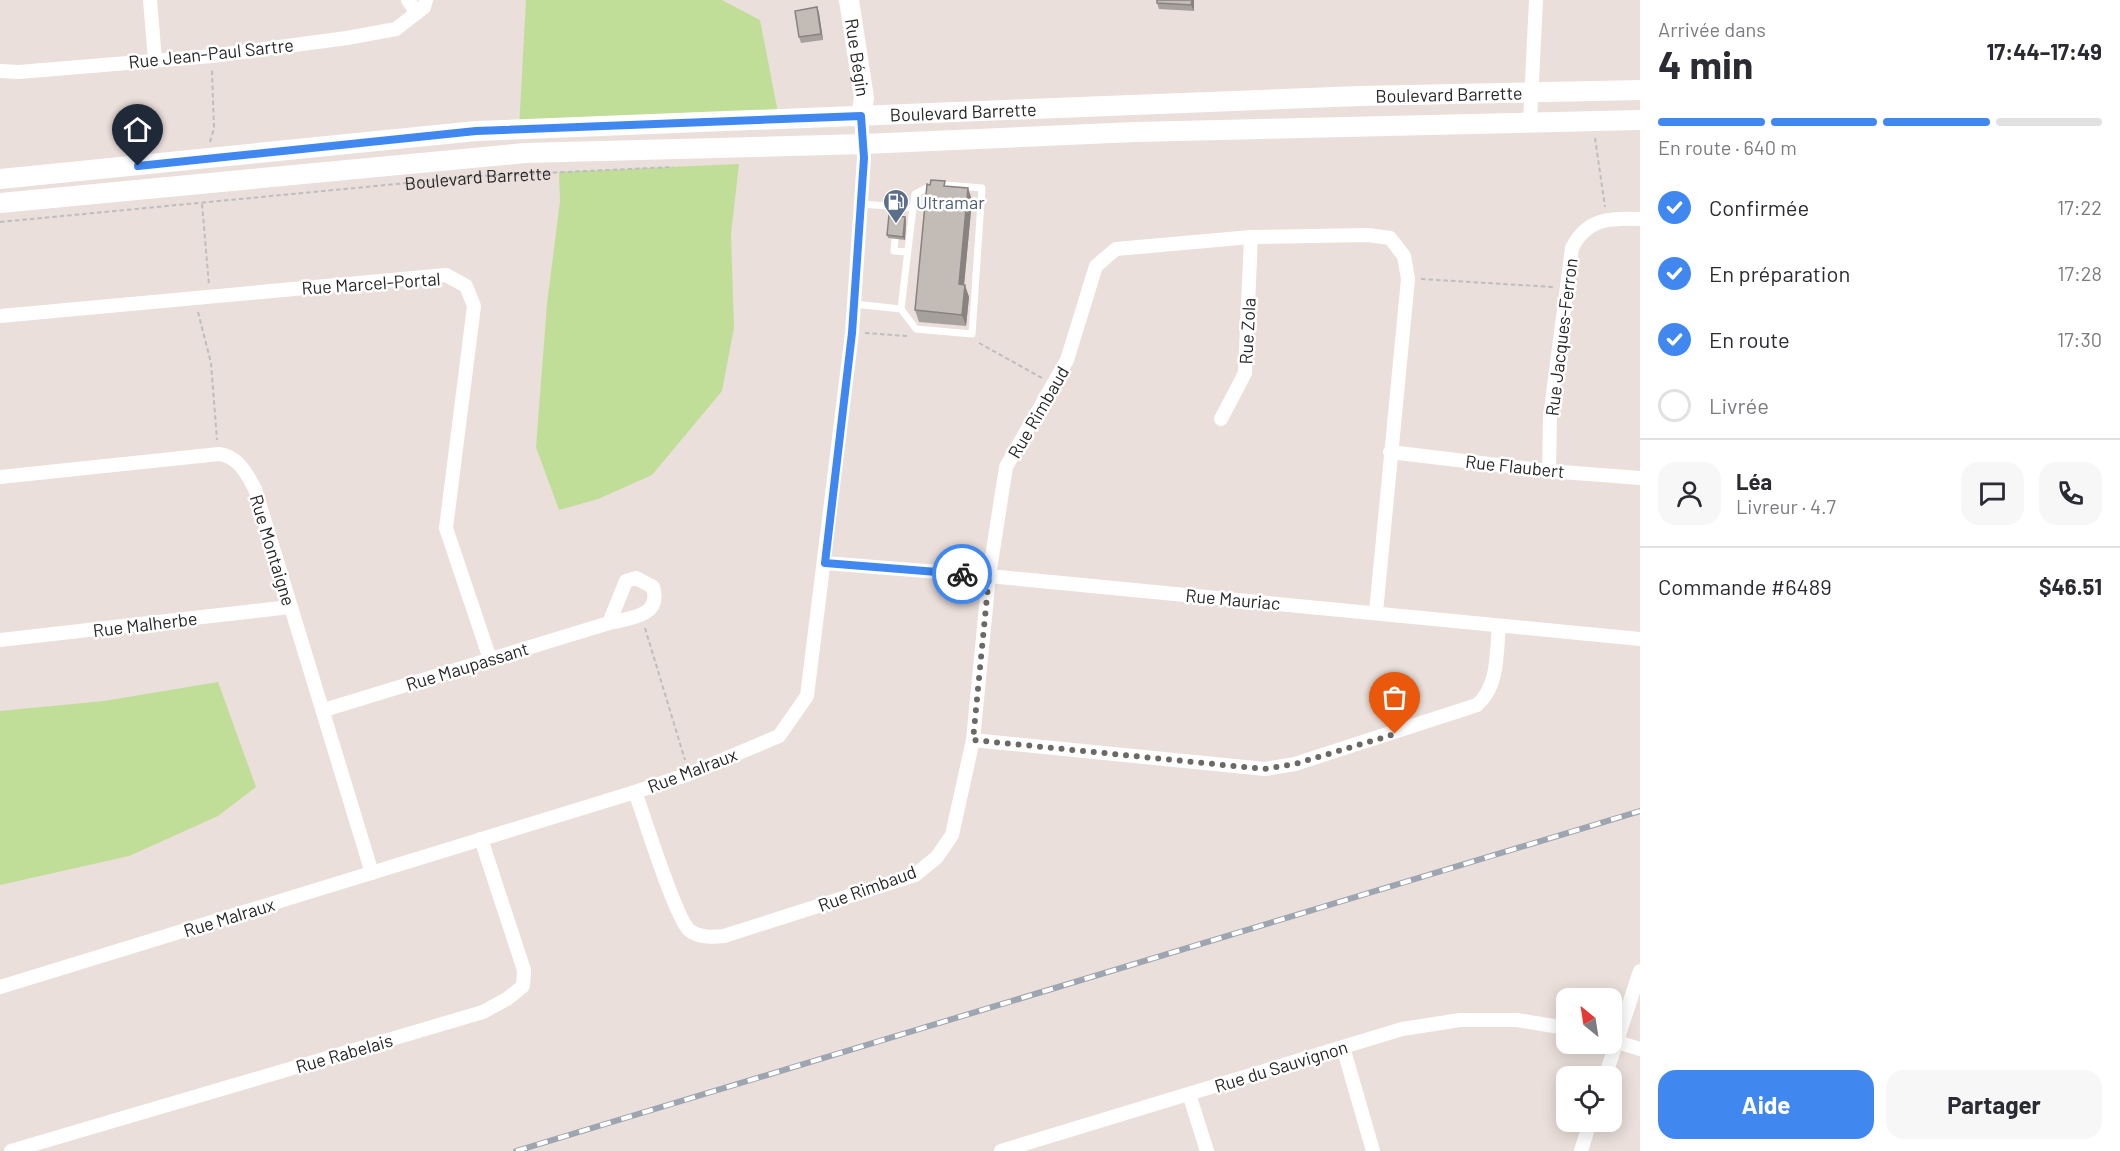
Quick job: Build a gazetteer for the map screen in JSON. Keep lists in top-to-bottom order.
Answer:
{
  "streets": {
    "main road": ["Rue Bégin", "Boulevard Barrette"],
    "street": [
      "Rue Jean-Paul Sartre",
      "Rue Marcel-Portal",
      "Rue Zola",
      "Rue Jacques-Ferron",
      "Rue Rimbaud",
      "Rue Flaubert",
      "Rue Montaigne",
      "Rue Mauriac",
      "Rue Malherbe",
      "Rue Maupassant",
      "Rue Malraux",
      "Rue Rabelais",
      "Rue du Sauvignon"
    ]
  },
  "crossings": [
    ["Rue Bégin", "Boulevard Barrette"],
    ["Rue Bégin", "Rue Malraux"],
    ["Boulevard Barrette", "Rue Malraux"],
    ["Rue Marcel-Portal", "Rue Maupassant"],
    ["Rue Zola", "Rue Rimbaud"],
    ["Rue Jacques-Ferron", "Rue Flaubert"],
    ["Rue Rimbaud", "Rue Flaubert"],
    ["Rue Rimbaud", "Rue Mauriac"],
    ["Rue Rimbaud", "Rue Malraux"],
    ["Rue Montaigne", "Rue Malherbe"],
    ["Rue Montaigne", "Rue Maupassant"],
    ["Rue Montaigne", "Rue Malraux"],
    ["Rue Mauriac", "Rue Malraux"],
    ["Rue Malraux", "Rue Rabelais"]
  ],
  "places": {
    "fuel station": ["Ultramar"]
  },
  "north": "top left",
  "page": {
    "heading": ["4 min", "Arrivée dans", "17:44–17:49"],
    "panel": [
      "Léa",
      "Livreur · 4.7",
      "Commande #6489",
      "$46.51"
    ],
    "bar": "En route · 640 m",
    "list": [
      ["Confirmée", "17:22"],
      ["En préparation", "17:28"],
      ["En route", "17:30"],
      "Livrée"
    ],
    "buttons": ["Aide", "Partager"]
  }
}
